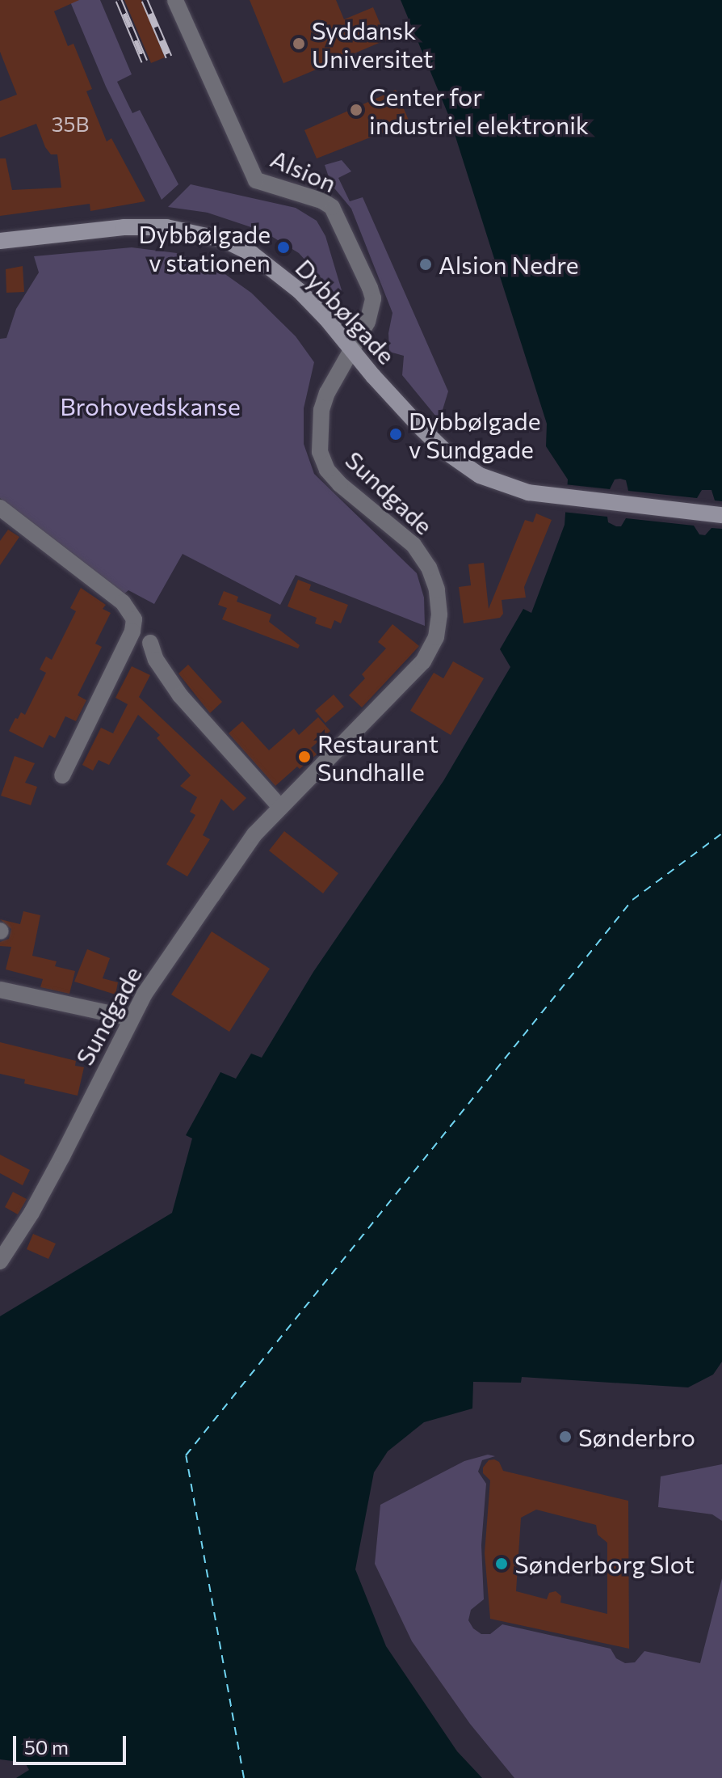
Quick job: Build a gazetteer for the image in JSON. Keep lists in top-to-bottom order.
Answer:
{
  "streets": {
    "street": ["Alsion", "Dybbølgade", "Sundgade"]
  },
  "crossings": [
    ["Alsion", "Dybbølgade"],
    ["Alsion", "Sundgade"],
    ["Dybbølgade", "Sundgade"]
  ],
  "parks": ["Brohovedskanse"],
  "places": [
    "Syddansk Universitet",
    "Center for industriel elektronik",
    "Dybbølgade v stationen",
    "Alsion Nedre",
    "Dybbølgade v Sundgade",
    "Restaurant Sundhalle",
    "Sønderbro",
    "Sønderborg Slot"
  ],
  "house_numbers": ["35B"],
  "scale_bar": "50 m"
}
